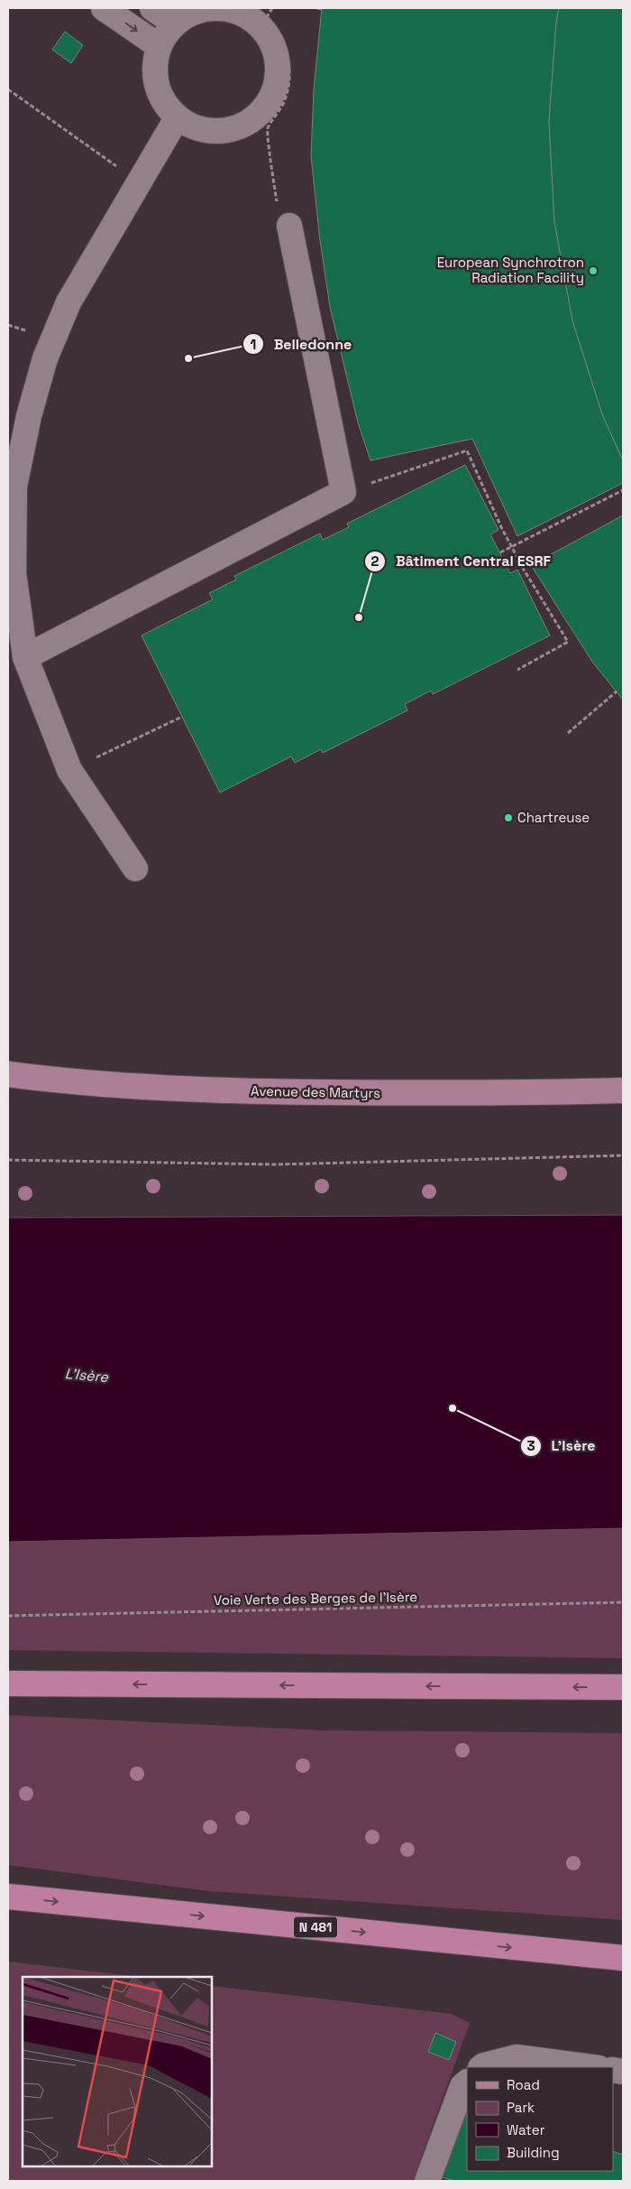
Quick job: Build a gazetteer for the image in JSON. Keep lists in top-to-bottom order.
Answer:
{
  "streets": {
    "highway": ["N 481"],
    "main road": ["Avenue des Martyrs"],
    "path": ["Voie Verte des Berges de l'Isère"]
  },
  "water": ["L'Isère"],
  "places": [
    "European Synchrotron Radiation Facility",
    "Belledonne",
    "Bâtiment Central ESRF",
    "Chartreuse",
    "L'Isère"
  ],
  "legend": [
    "Road",
    "Park",
    "Water",
    "Building"
  ]
}
